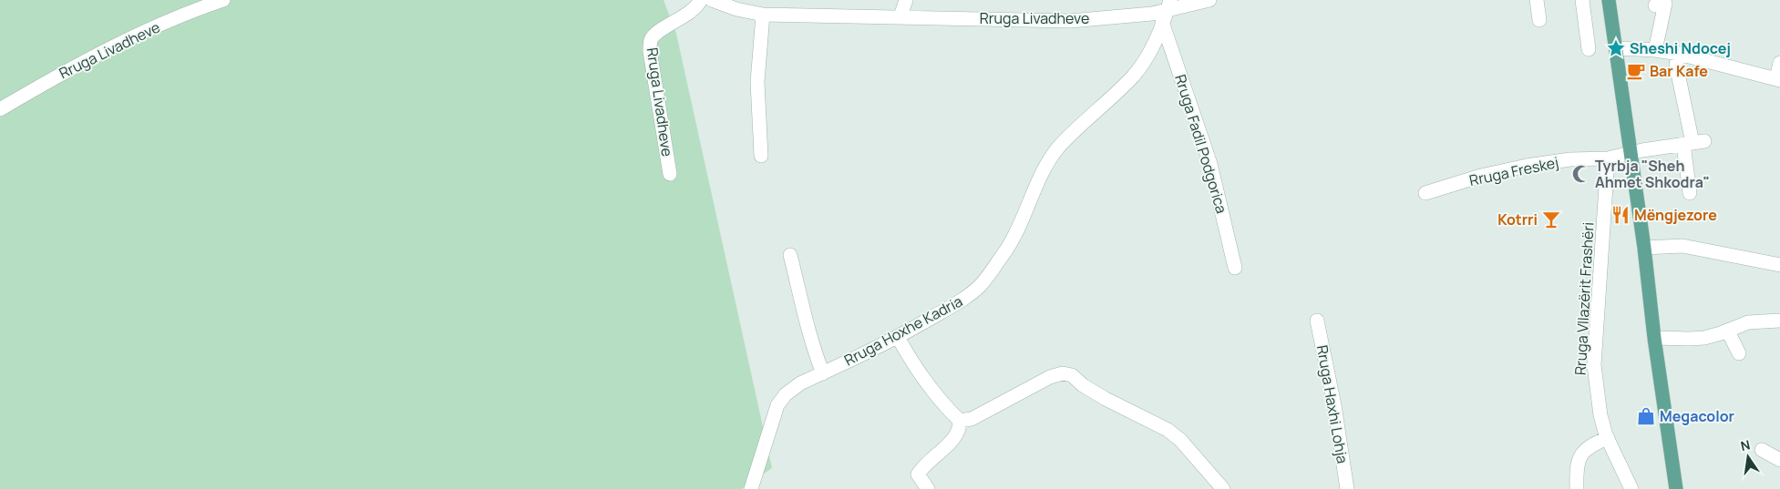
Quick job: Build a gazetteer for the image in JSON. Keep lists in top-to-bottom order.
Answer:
{
  "streets": {
    "street": [
      "Rruga Livadheve",
      "Rruga Fadil Podgorica",
      "Rruga Freskej",
      "Rruga Vllazërit Frashëri",
      "Rruga Hoxhe Kadria",
      "Rruga Haxhi Lohja"
    ]
  },
  "crossings": [
    ["Rruga Livadheve", "Rruga Fadil Podgorica"],
    ["Rruga Livadheve", "Rruga Hoxhe Kadria"],
    ["Rruga Fadil Podgorica", "Rruga Hoxhe Kadria"],
    ["Rruga Freskej", "Rruga Vllazërit Frashëri"]
  ],
  "places": {
    "place": ["Sheshi Ndocej"],
    "cafe": ["Bar Kafe"],
    "mosque": ["Tyrbja \"Sheh Ahmet Shkodra\""],
    "restaurant": ["Mëngjezore"],
    "bar": ["Kotrri"],
    "shop": ["Megacolor"]
  },
  "north": "top"
}
